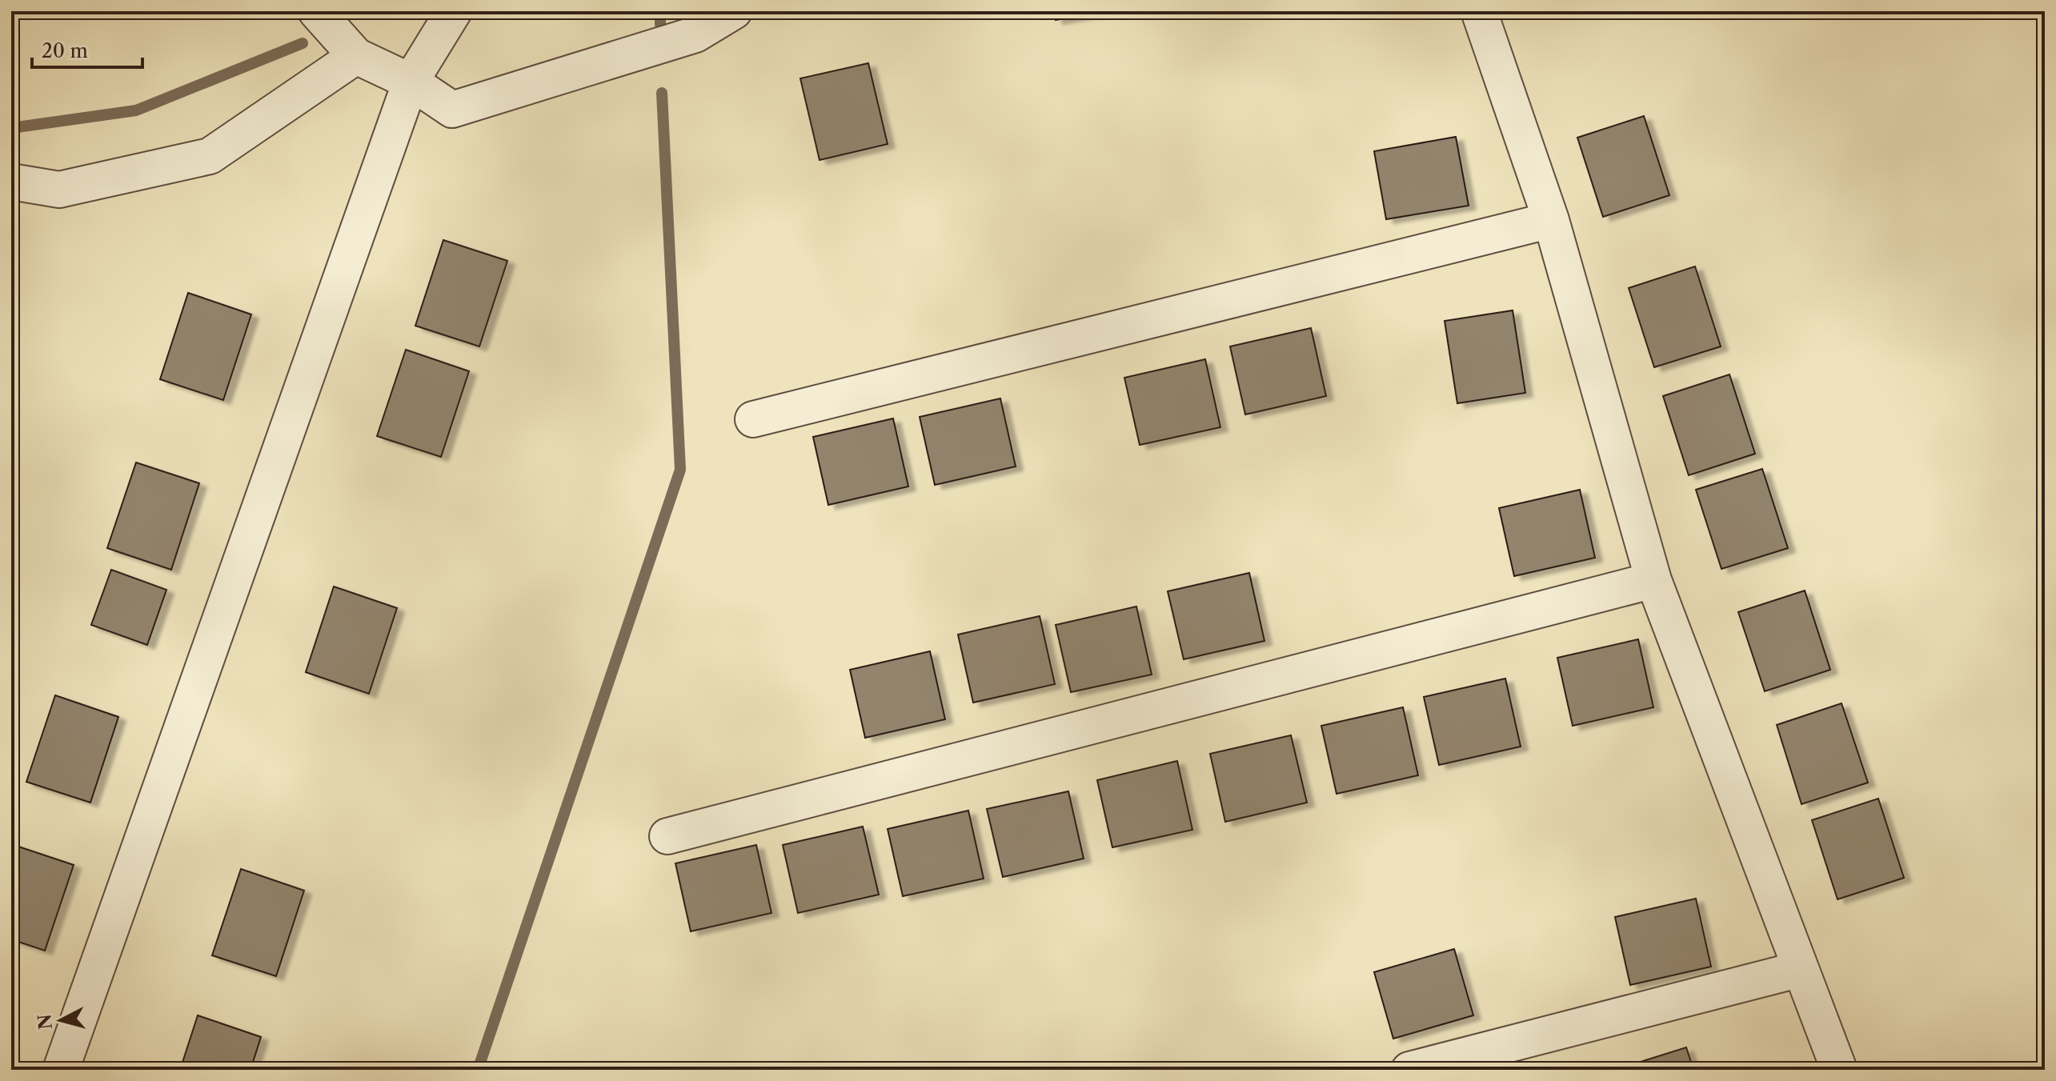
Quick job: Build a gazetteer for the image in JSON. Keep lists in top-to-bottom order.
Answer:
{
  "scale_bar": "20 m",
  "north": "left"
}
